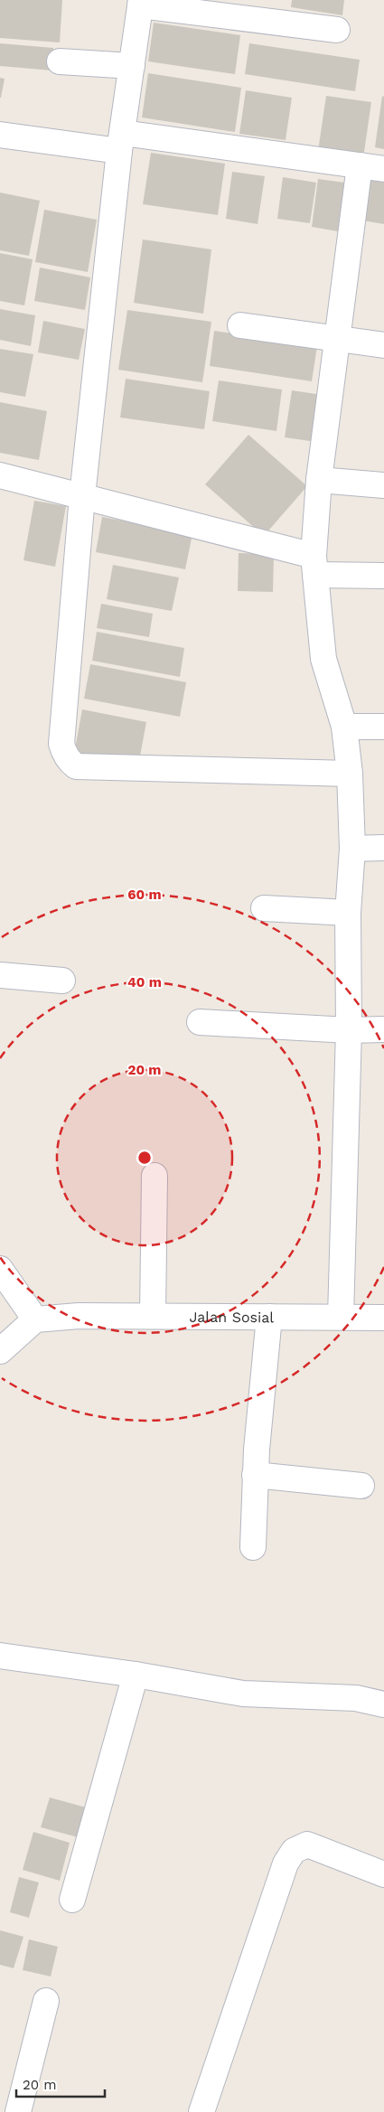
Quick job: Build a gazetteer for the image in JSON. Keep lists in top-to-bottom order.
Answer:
{
  "streets": {
    "street": ["Jalan Sosial"]
  },
  "scale_bar": "20 m",
  "rings": ["60 m", "40 m", "20 m"]
}
